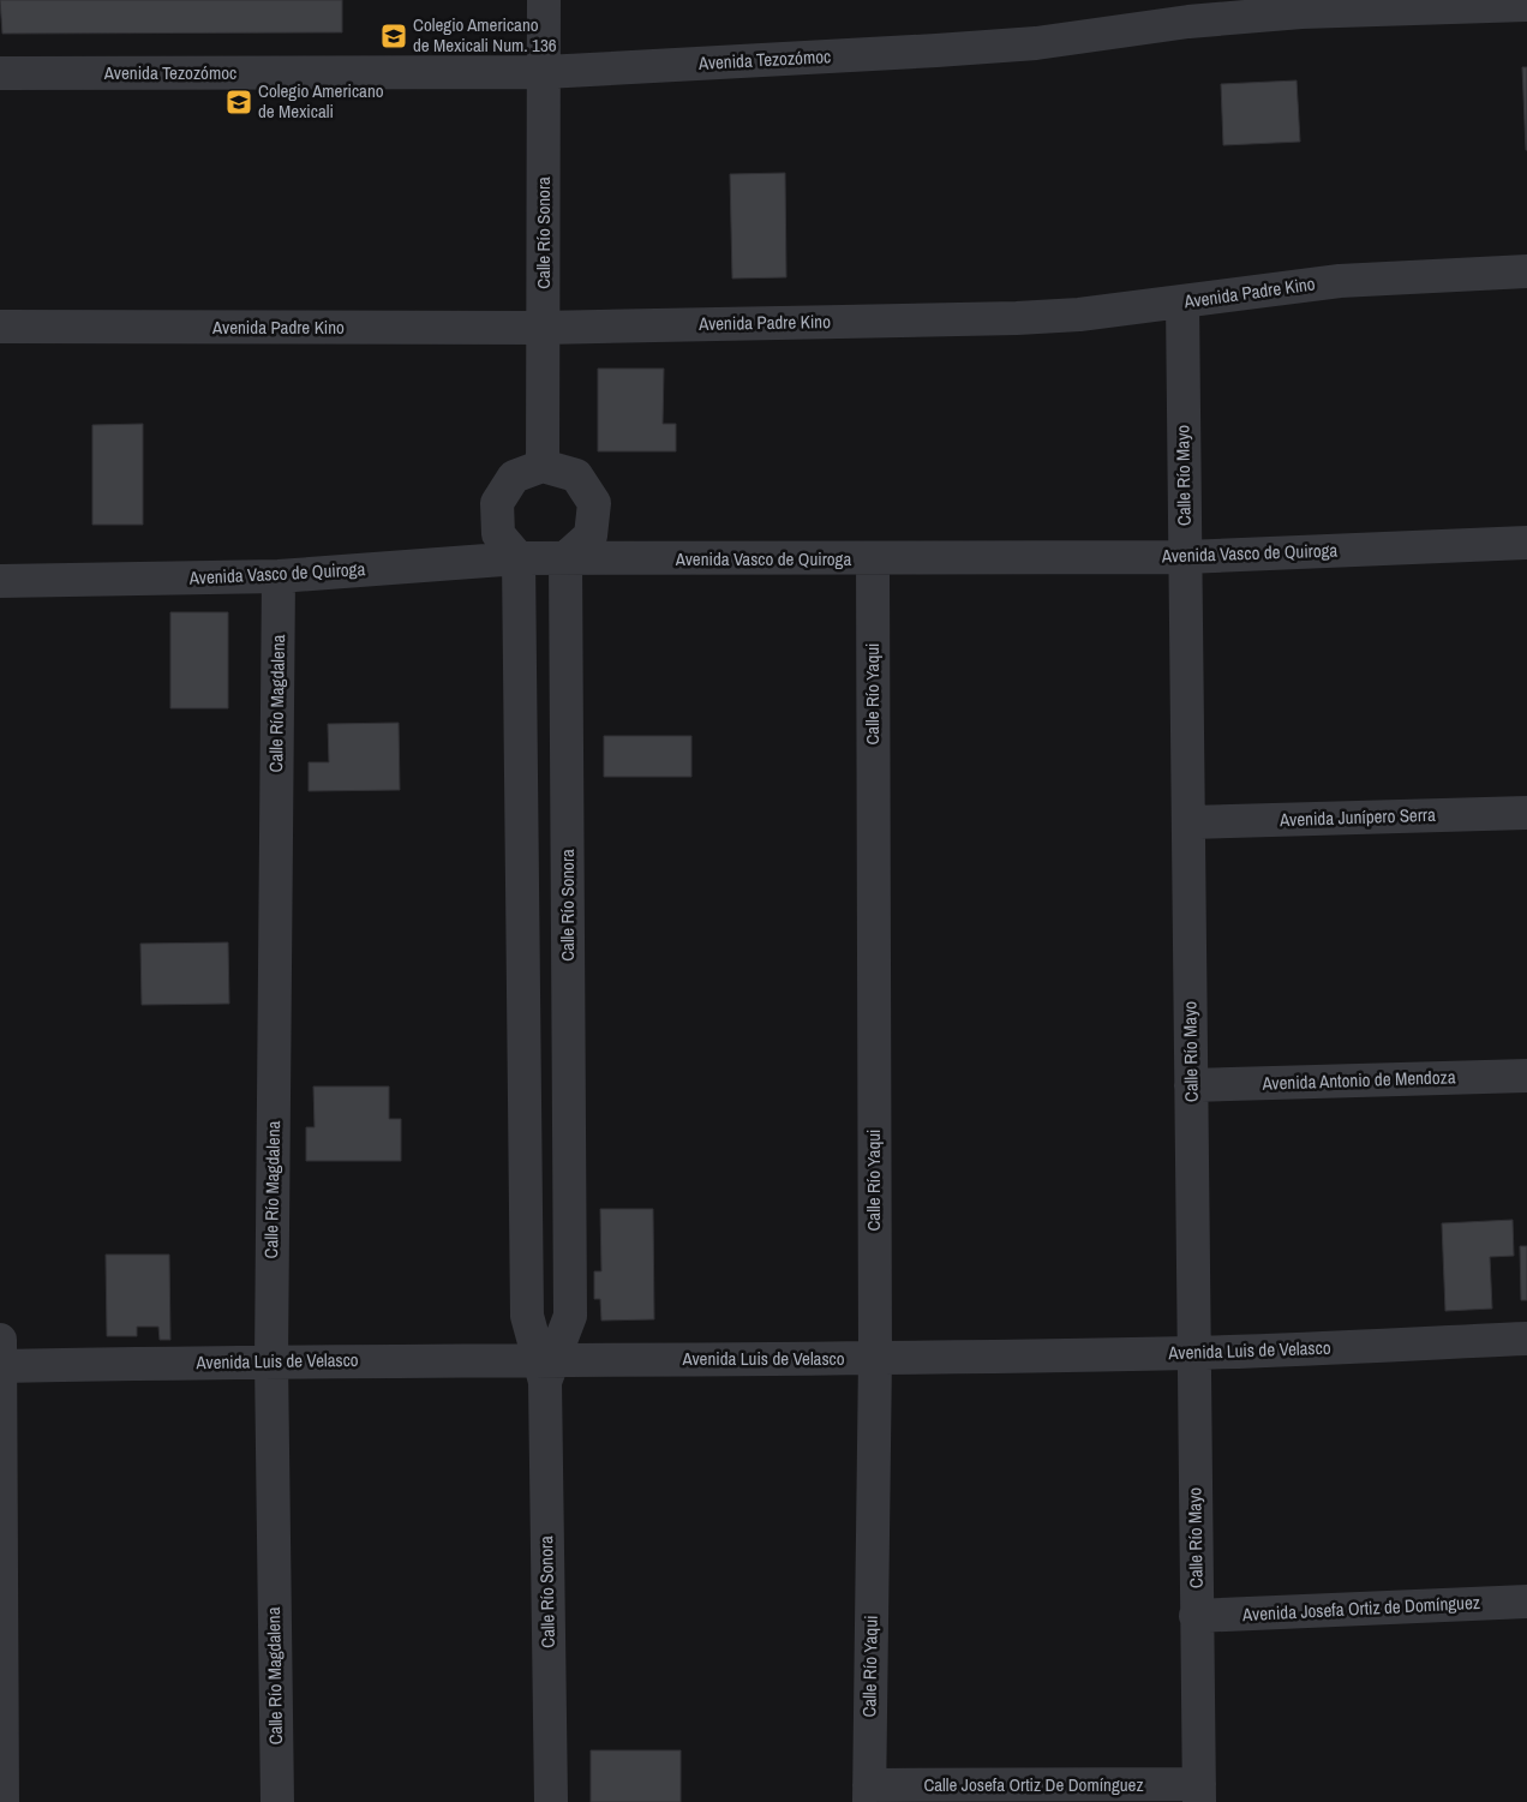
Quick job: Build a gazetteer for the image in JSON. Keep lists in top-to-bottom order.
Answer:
{
  "streets": {
    "street": [
      "Avenida Tezozómoc",
      "Calle Río Sonora",
      "Avenida Padre Kino",
      "Calle Río Mayo",
      "Avenida Vasco de Quiroga",
      "Calle Río Yaqui",
      "Calle Río Magdalena",
      "Avenida Junípero Serra",
      "Avenida Antonio de Mendoza",
      "Avenida Luis de Velasco",
      "Avenida Josefa Ortiz de Domínguez",
      "Calle Josefa Ortiz De Domínguez"
    ]
  },
  "crossings": [
    ["Avenida Tezozómoc", "Calle Río Sonora"],
    ["Calle Río Sonora", "Avenida Padre Kino"],
    ["Calle Río Sonora", "Avenida Vasco de Quiroga"],
    ["Calle Río Sonora", "Avenida Luis de Velasco"],
    ["Avenida Padre Kino", "Calle Río Mayo"],
    ["Calle Río Mayo", "Avenida Vasco de Quiroga"],
    ["Calle Río Mayo", "Avenida Junípero Serra"],
    ["Calle Río Mayo", "Avenida Antonio de Mendoza"],
    ["Calle Río Mayo", "Avenida Luis de Velasco"],
    ["Calle Río Mayo", "Avenida Josefa Ortiz de Domínguez"],
    ["Calle Río Mayo", "Calle Josefa Ortiz De Domínguez"],
    ["Avenida Vasco de Quiroga", "Calle Río Yaqui"],
    ["Avenida Vasco de Quiroga", "Calle Río Magdalena"],
    ["Calle Río Yaqui", "Avenida Luis de Velasco"],
    ["Calle Río Yaqui", "Calle Josefa Ortiz De Domínguez"],
    ["Calle Río Magdalena", "Avenida Luis de Velasco"]
  ],
  "places": {
    "school or university": ["Colegio Americano de Mexicali Num. 136", "Colegio Americano de Mexicali"]
  }
}
